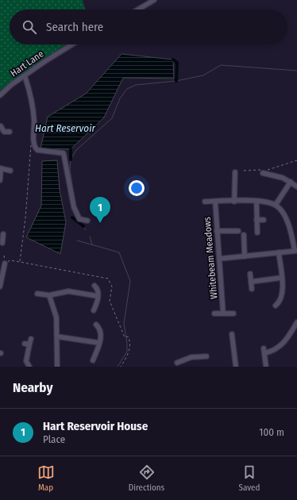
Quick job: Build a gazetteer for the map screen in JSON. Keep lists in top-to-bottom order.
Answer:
{
  "streets": {
    "street": ["Hart Lane", "Whitebeam Meadows"]
  },
  "water": ["Hart Reservoir"],
  "page": {
    "search": "Search here",
    "pins": "1",
    "heading": "Nearby",
    "list": [
      {
        "mark": "1",
        "name": "Hart Reservoir House",
        "note": "Place",
        "value": "100 m"
      }
    ],
    "nav": ["Map", "Directions", "Saved"]
  }
}
